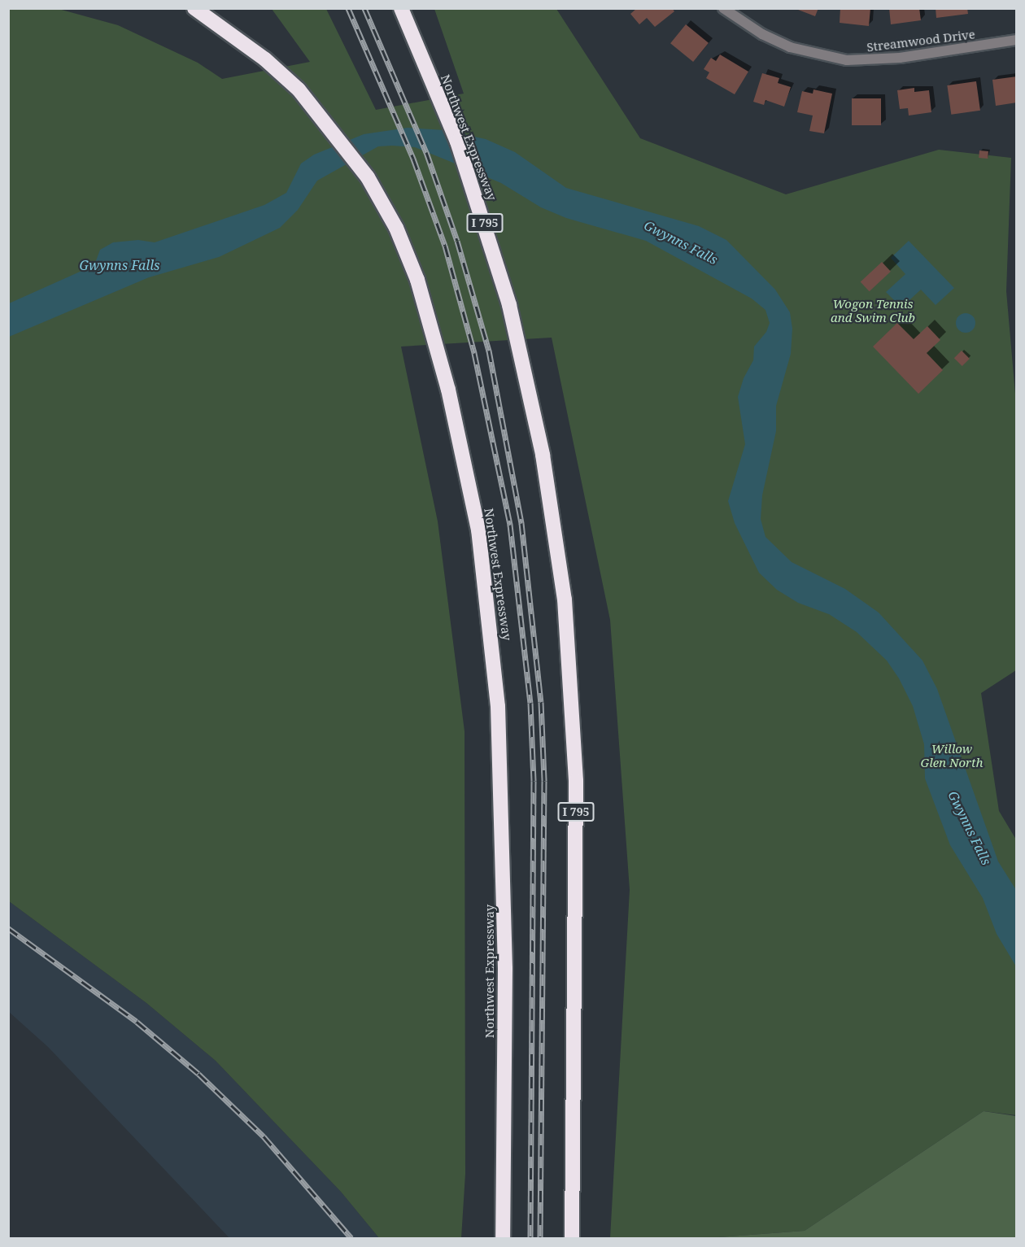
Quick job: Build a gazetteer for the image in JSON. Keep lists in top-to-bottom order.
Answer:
{
  "streets": {
    "highway": ["Northwest Expressway", "I 795"],
    "street": ["Streamwood Drive"]
  },
  "water": ["Gwynns Falls"],
  "parks": ["Wogon Tennis and Swim Club", "Willow Glen North"]
}
